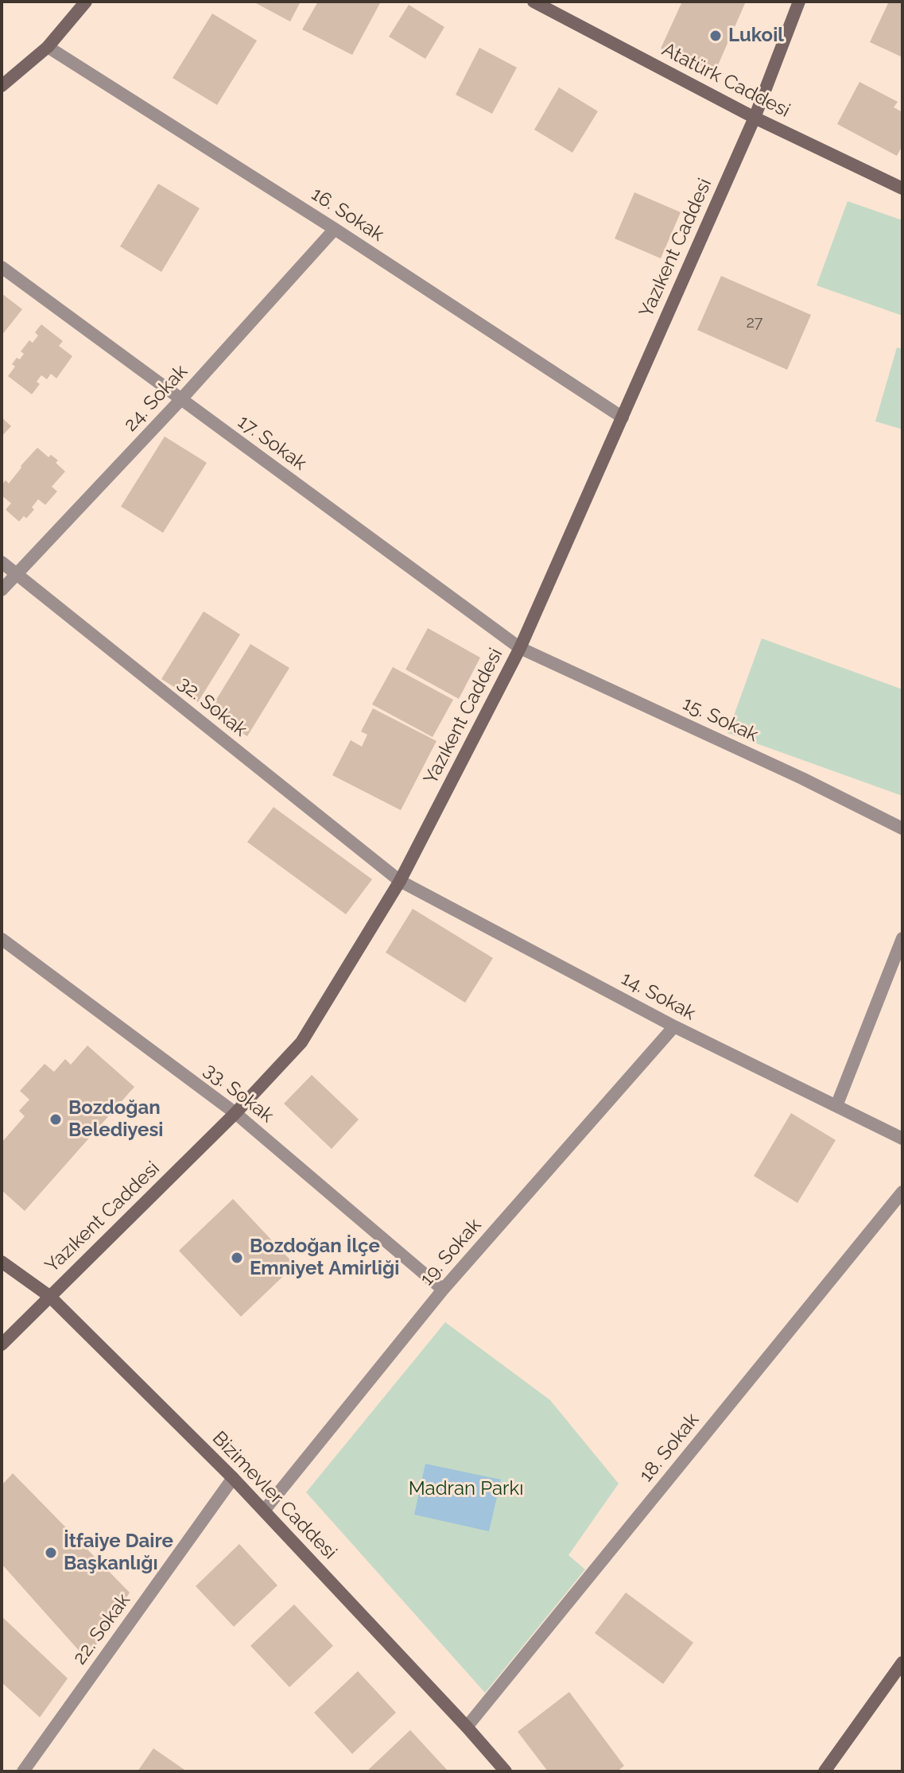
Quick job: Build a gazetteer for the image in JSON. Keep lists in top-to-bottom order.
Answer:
{
  "streets": {
    "street": [
      "Atatürk Caddesi",
      "16. Sokak",
      "Yazıkent Caddesi",
      "24. Sokak",
      "17. Sokak",
      "32. Sokak",
      "15. Sokak",
      "14. Sokak",
      "33. Sokak",
      "19. Sokak",
      "18. Sokak",
      "Bizimevler Caddesi",
      "22. Sokak"
    ]
  },
  "crossings": [
    ["Atatürk Caddesi", "Yazıkent Caddesi"],
    ["16. Sokak", "Yazıkent Caddesi"],
    ["16. Sokak", "24. Sokak"],
    ["Yazıkent Caddesi", "17. Sokak"],
    ["Yazıkent Caddesi", "32. Sokak"],
    ["Yazıkent Caddesi", "15. Sokak"],
    ["Yazıkent Caddesi", "14. Sokak"],
    ["Yazıkent Caddesi", "33. Sokak"],
    ["Yazıkent Caddesi", "Bizimevler Caddesi"],
    ["24. Sokak", "17. Sokak"],
    ["24. Sokak", "32. Sokak"],
    ["17. Sokak", "15. Sokak"],
    ["32. Sokak", "14. Sokak"],
    ["14. Sokak", "19. Sokak"],
    ["33. Sokak", "19. Sokak"],
    ["19. Sokak", "Bizimevler Caddesi"],
    ["18. Sokak", "Bizimevler Caddesi"],
    ["Bizimevler Caddesi", "22. Sokak"]
  ],
  "parks": ["Madran Parkı"],
  "places": [
    "Lukoil",
    "Bozdoğan Belediyesi",
    "Bozdoğan İlçe Emniyet Amirliği",
    "İtfaiye Daire Başkanlığı"
  ],
  "house_numbers": ["27"]
}
